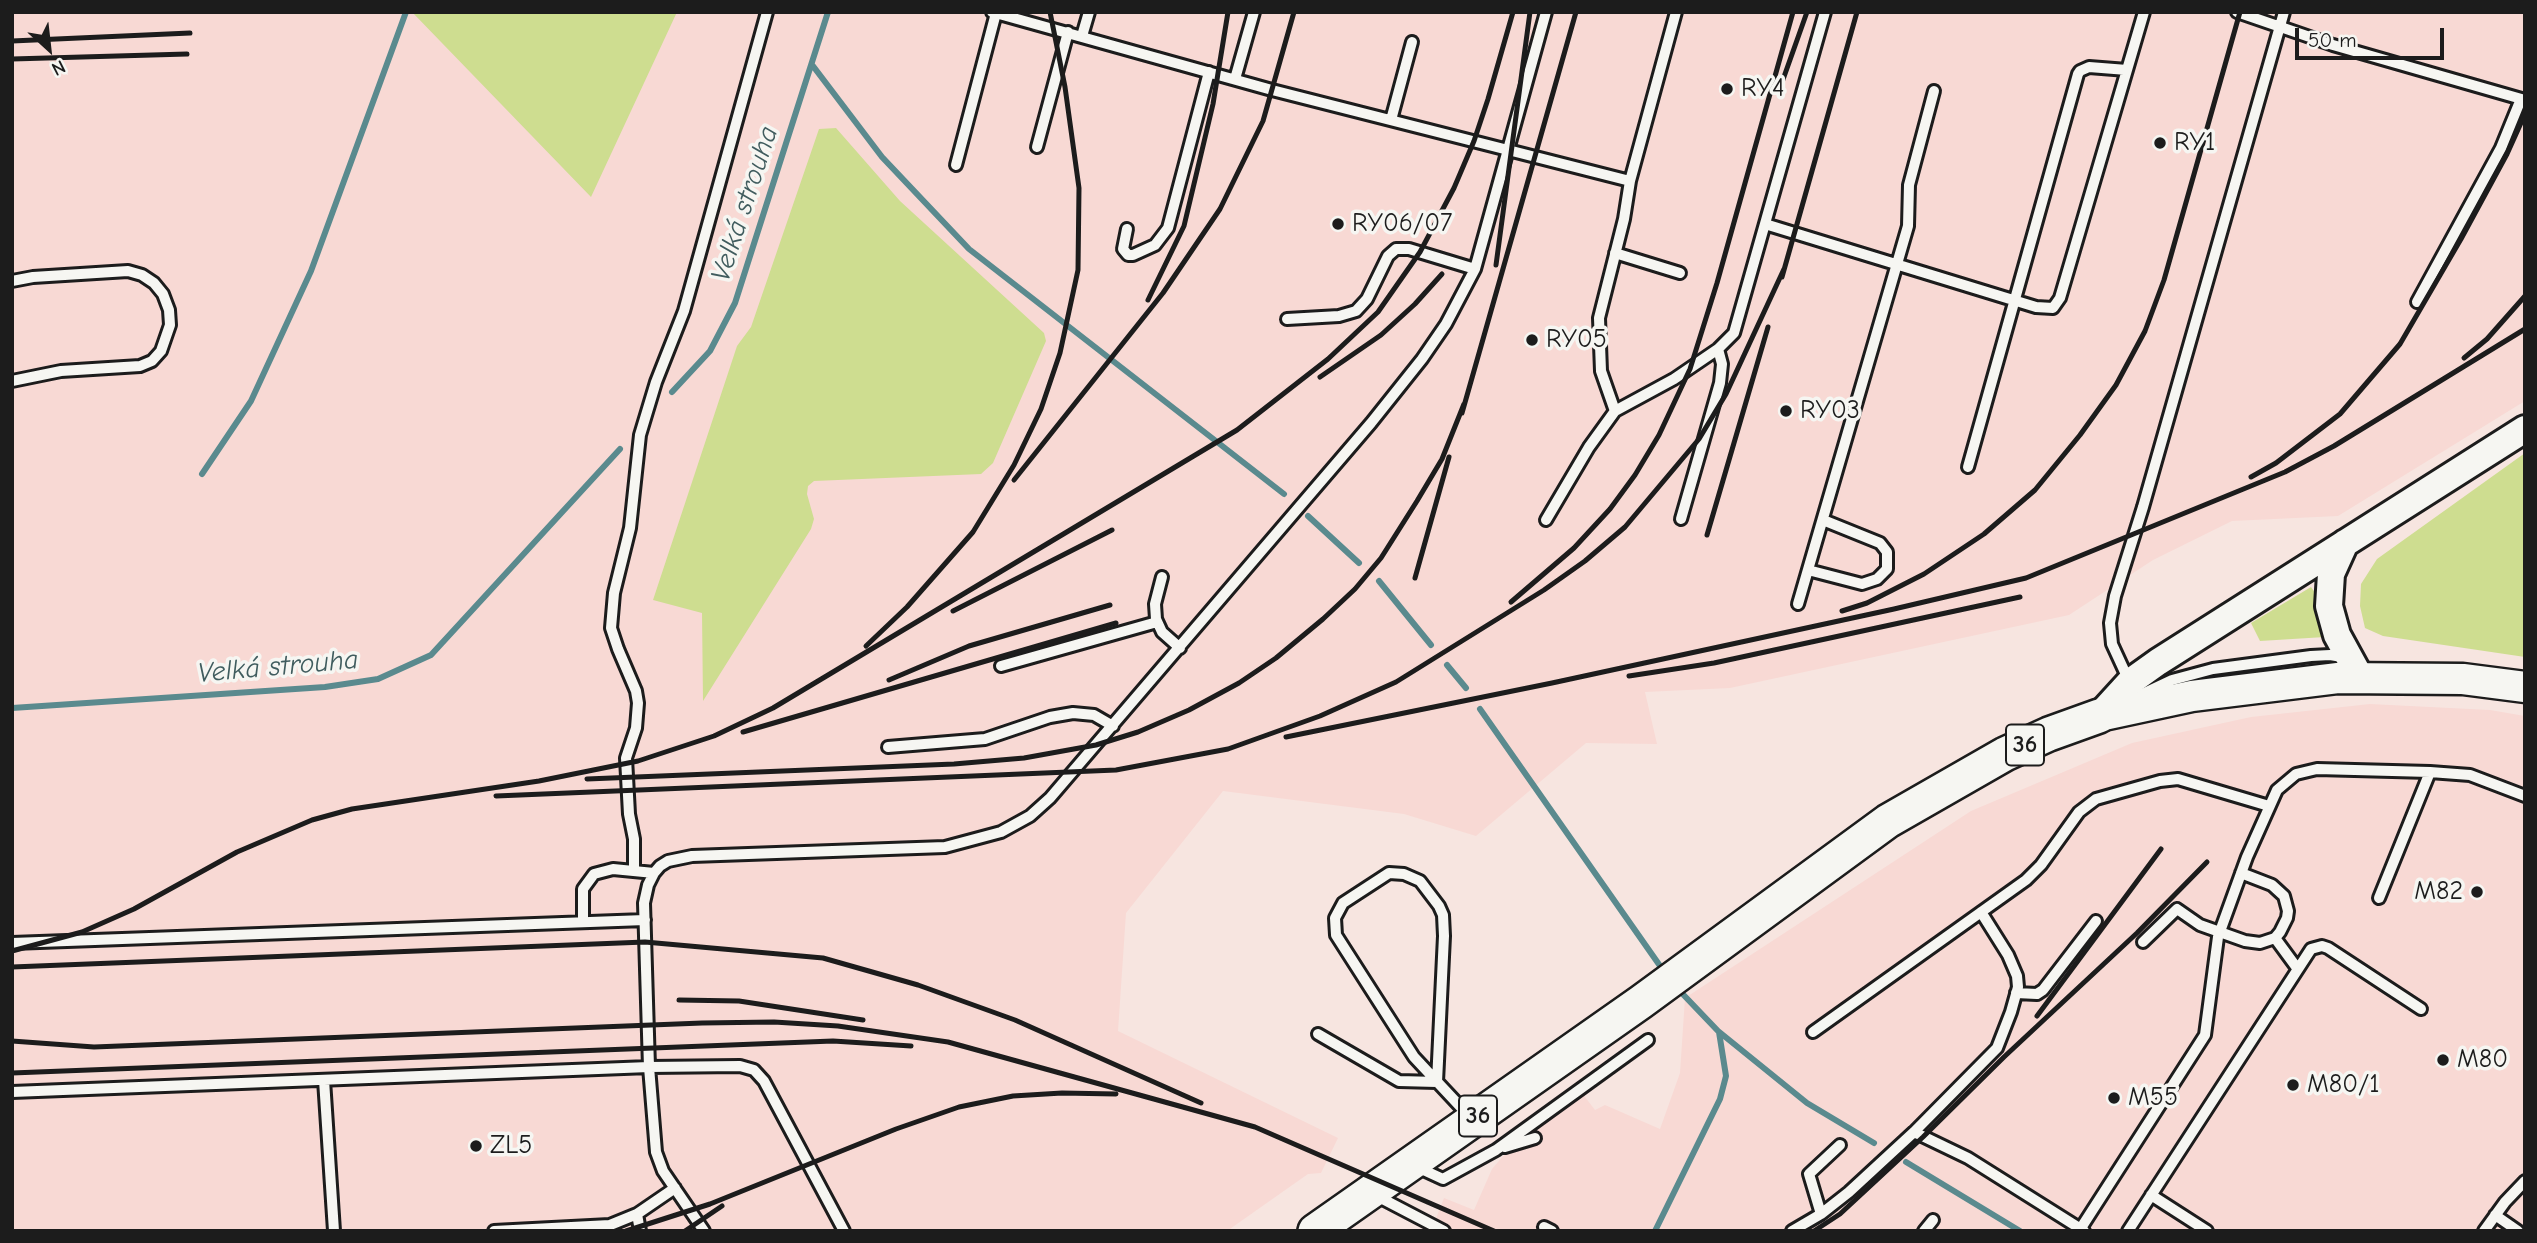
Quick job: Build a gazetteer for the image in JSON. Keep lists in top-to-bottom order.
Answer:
{
  "streets": {
    "main road": ["36"]
  },
  "water": ["Velká strouha"],
  "places": [
    "RY4",
    "RY1",
    "RY06/07",
    "RY05",
    "RY03",
    "M82",
    "M80",
    "M80/1",
    "M55",
    "ZL5"
  ],
  "scale_bar": "50 m",
  "north": "bottom right"
}
